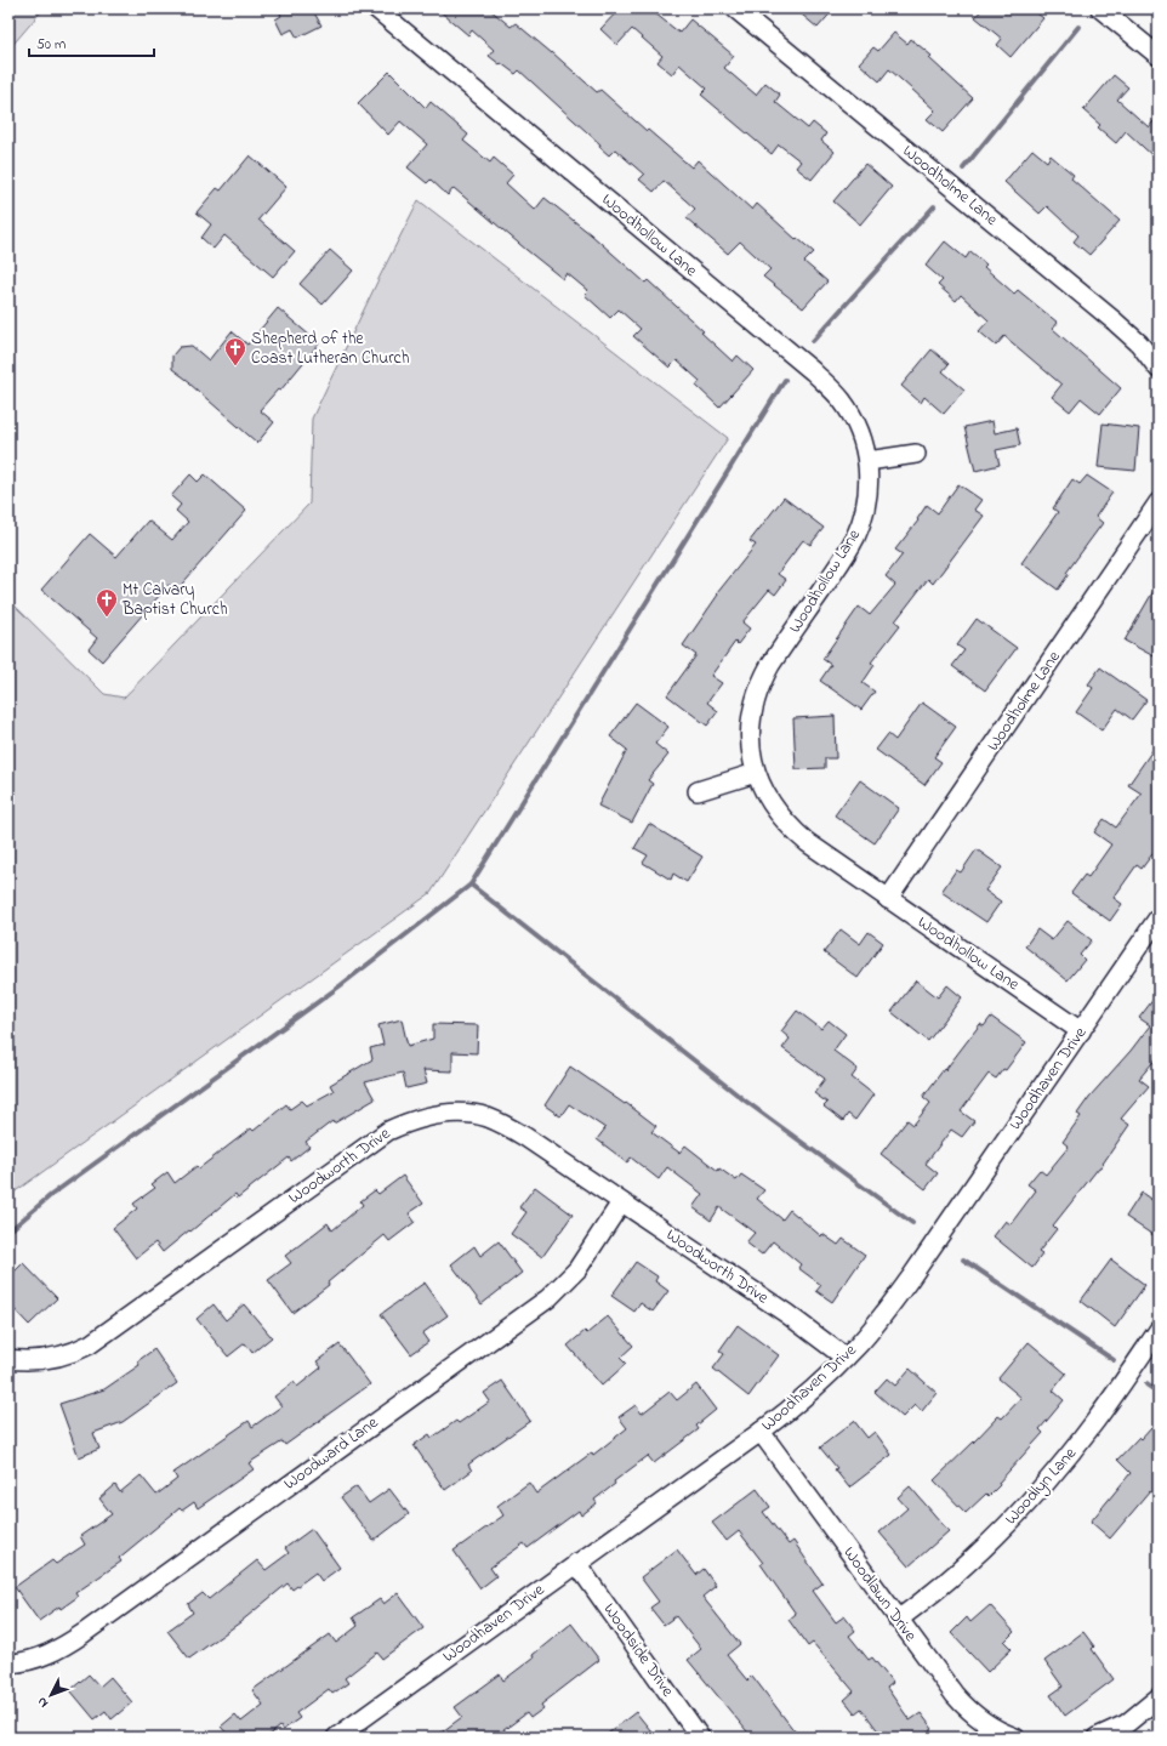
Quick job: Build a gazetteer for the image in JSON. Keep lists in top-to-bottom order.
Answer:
{
  "streets": {
    "street": [
      "Woodholme Lane",
      "Woodhollow Lane",
      "Woodhaven Drive",
      "Woodworth Drive",
      "Woodward Lane",
      "Woodlyn Lane",
      "Woodlawn Drive",
      "Woodside Drive"
    ]
  },
  "crossings": [
    ["Woodholme Lane", "Woodhollow Lane"],
    ["Woodhollow Lane", "Woodhaven Drive"],
    ["Woodhaven Drive", "Woodworth Drive"],
    ["Woodhaven Drive", "Woodlawn Drive"],
    ["Woodhaven Drive", "Woodside Drive"],
    ["Woodworth Drive", "Woodward Lane"],
    ["Woodlyn Lane", "Woodlawn Drive"]
  ],
  "places": {
    "church": ["Shepherd of the Coast Lutheran Church", "Mt Calvary Baptist Church"]
  },
  "scale_bar": "50 m",
  "north": "bottom left"
}
